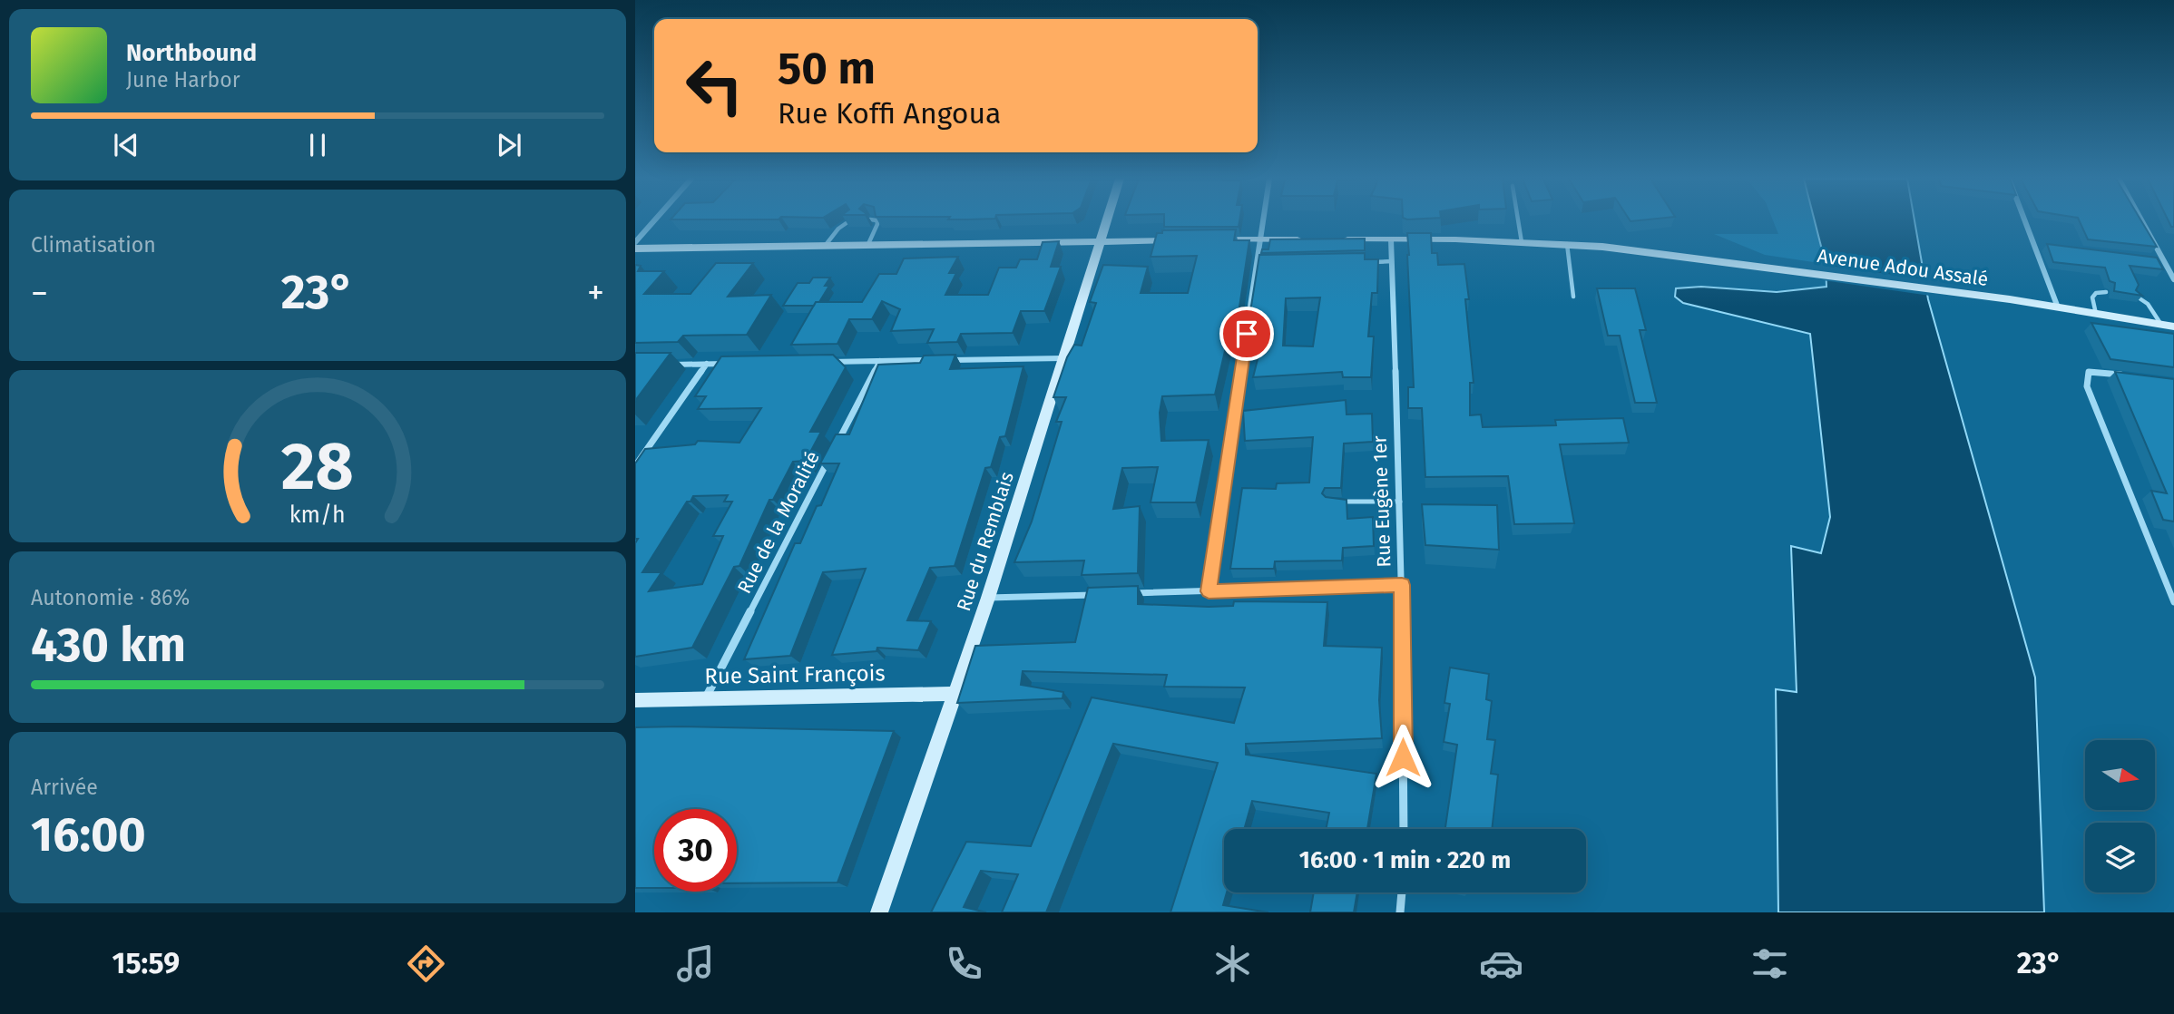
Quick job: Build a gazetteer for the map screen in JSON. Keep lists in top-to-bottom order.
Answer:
{
  "streets": {
    "street": [
      "Avenue Adou Assalé",
      "Rue Eugène 1er",
      "Rue de la Moralité",
      "Rue du Remblais",
      "Rue Saint François"
    ]
  },
  "crossings": [
    ["Avenue Adou Assalé", "Rue Eugène 1er"],
    ["Rue de la Moralité", "Rue Saint François"],
    ["Rue du Remblais", "Rue Saint François"]
  ],
  "north": "right",
  "page": {
    "turn": ["50 m", "Rue Koffi Angoua"],
    "song": ["Northbound", "June Harbor"],
    "tile": [
      "Climatisation",
      ["Autonomie · 86%", "430 km"],
      ["Arrivée", "16:00"]
    ],
    "heat": ["−", "23°", "+"],
    "limit": "30",
    "trip": "16:00 · 1 min · 220 m",
    "tabs": ["15:59", "23°"],
    "gauge": ["28", "km/h"]
  }
}
